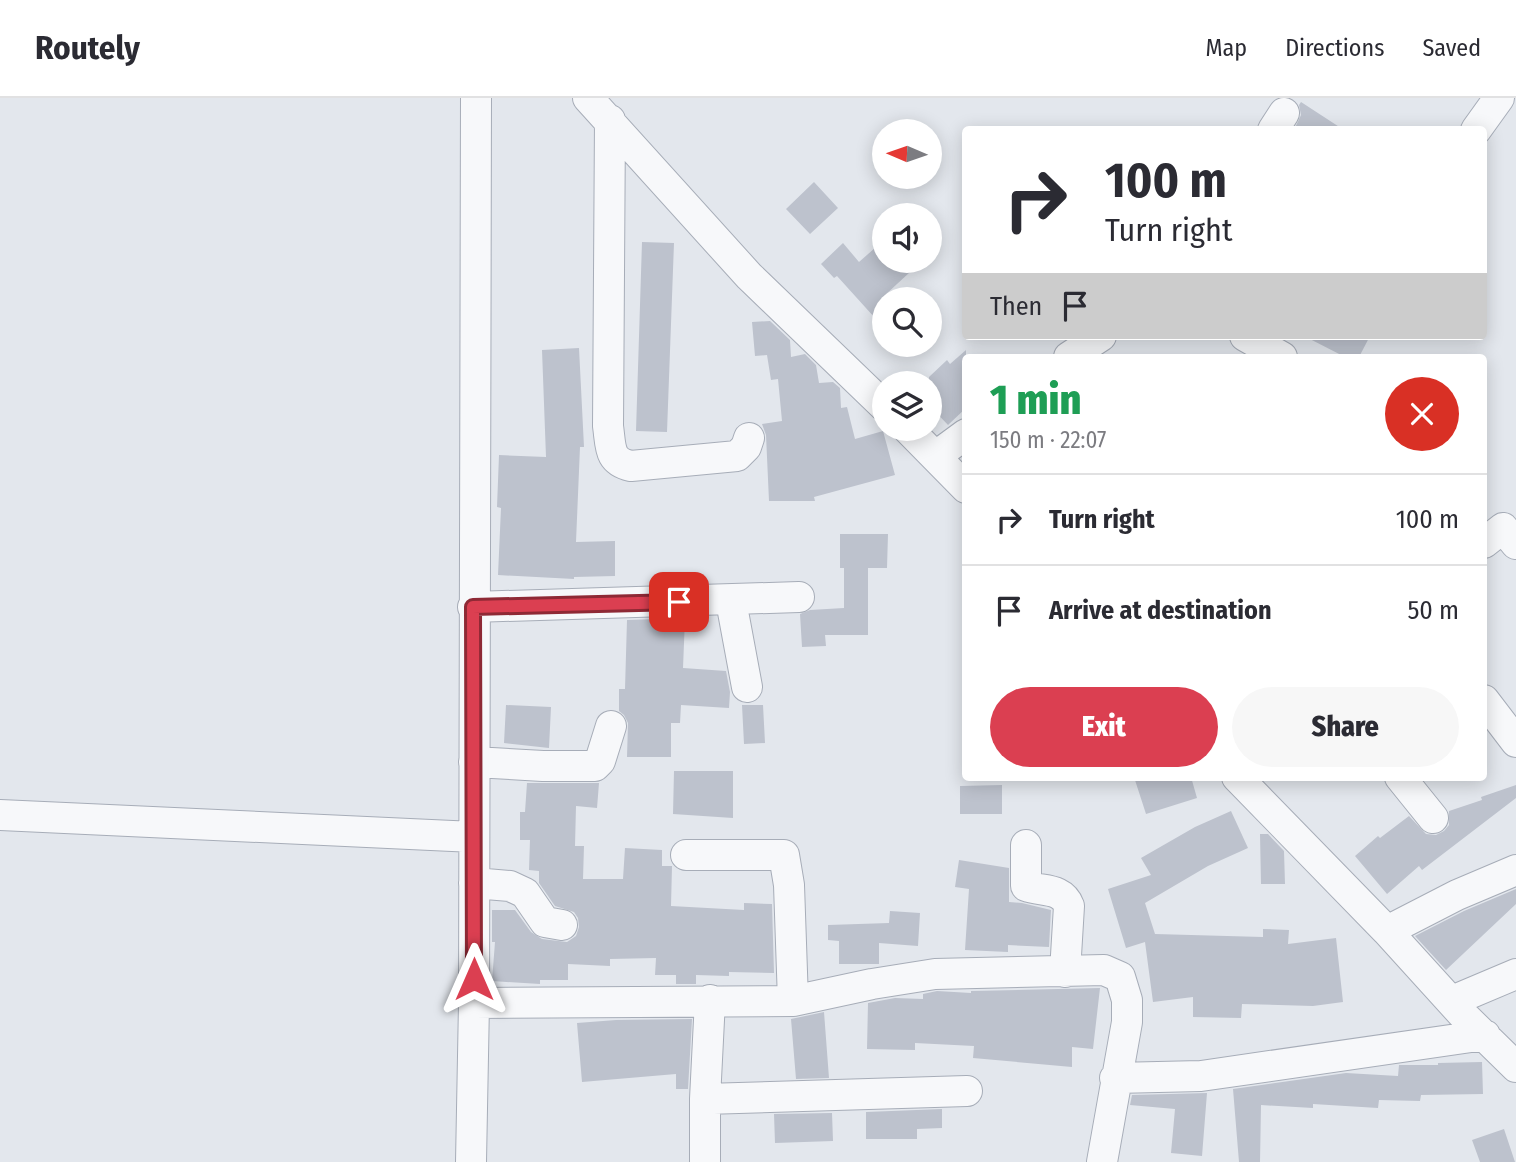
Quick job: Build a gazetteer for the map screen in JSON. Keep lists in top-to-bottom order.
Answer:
{
  "north": "left",
  "page": {
    "header": "Routely",
    "nav": ["Map", "Directions", "Saved"],
    "turn": ["100 m", "Turn right"],
    "then": "Then",
    "heading": ["1 min", "150 m · 22:07"],
    "list": [
      {
        "name": "Turn right",
        "value": "100 m"
      },
      {
        "name": "Arrive at destination",
        "value": "50 m"
      }
    ],
    "buttons": ["Exit", "Share"]
  }
}
